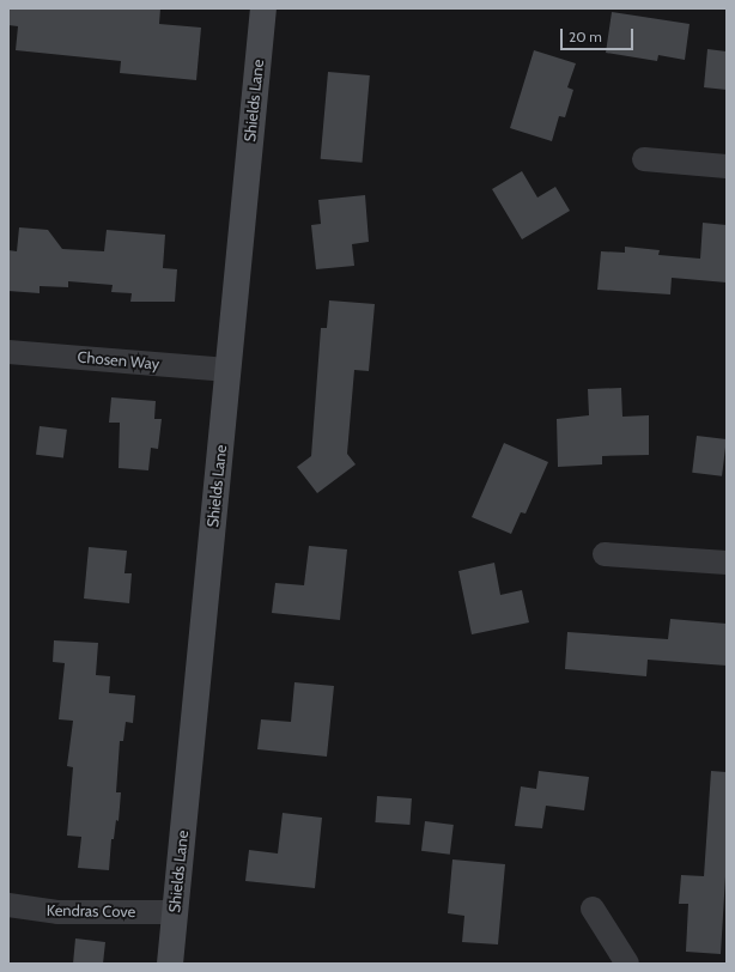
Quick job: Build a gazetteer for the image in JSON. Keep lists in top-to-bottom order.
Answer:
{
  "streets": {
    "main road": ["Shields Lane"],
    "street": ["Chosen Way", "Kendras Cove"]
  },
  "crossings": [
    ["Shields Lane", "Chosen Way"],
    ["Shields Lane", "Kendras Cove"]
  ],
  "scale_bar": "20 m"
}
